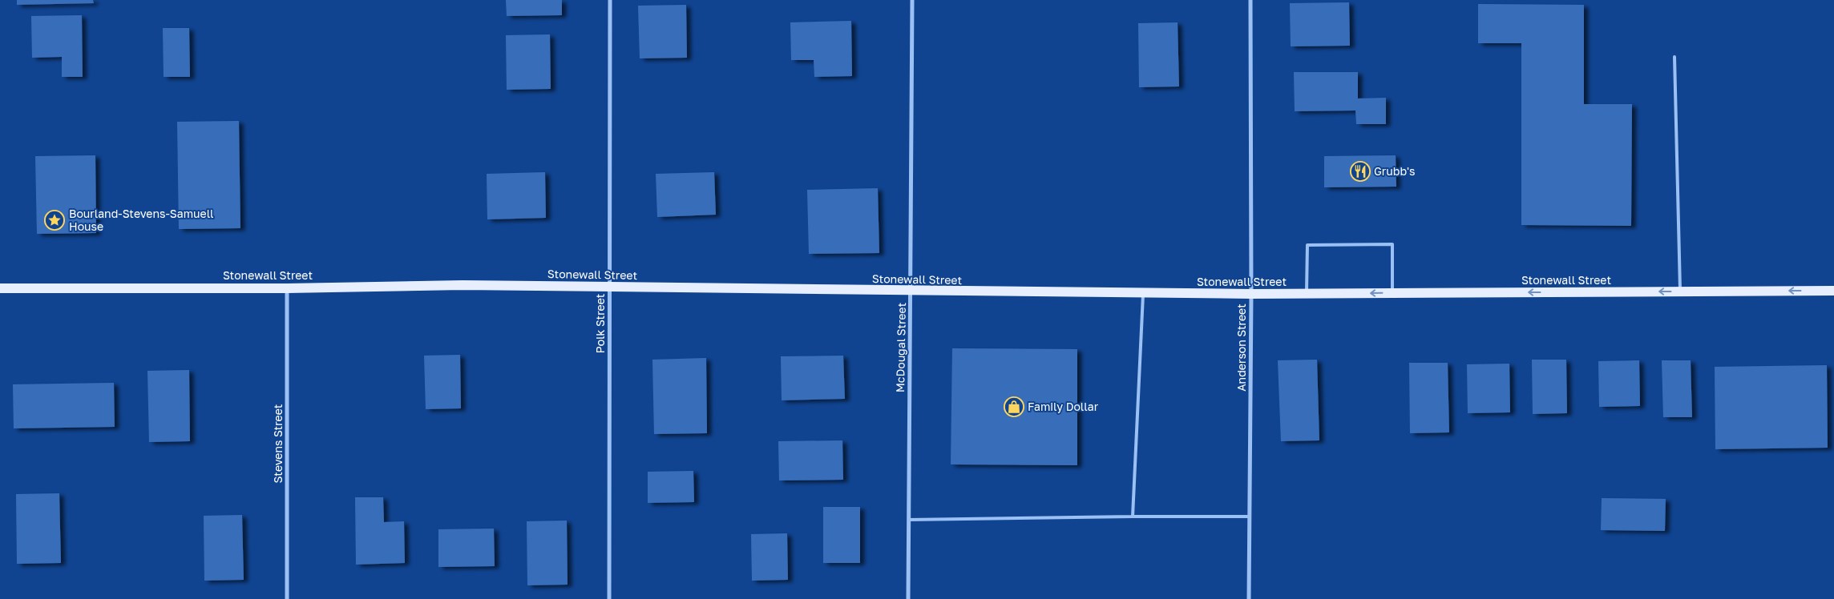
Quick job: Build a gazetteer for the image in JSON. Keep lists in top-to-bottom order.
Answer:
{
  "streets": {
    "main road": ["Stonewall Street"],
    "street": [
      "Polk Street",
      "McDougal Street",
      "Anderson Street",
      "Stevens Street"
    ]
  },
  "crossings": [
    ["Stonewall Street", "Polk Street"],
    ["Stonewall Street", "McDougal Street"],
    ["Stonewall Street", "Anderson Street"],
    ["Stonewall Street", "Stevens Street"]
  ],
  "places": {
    "restaurant": ["Grubb's"],
    "place": ["Bourland-Stevens-Samuell House"],
    "shop": ["Family Dollar"]
  }
}
